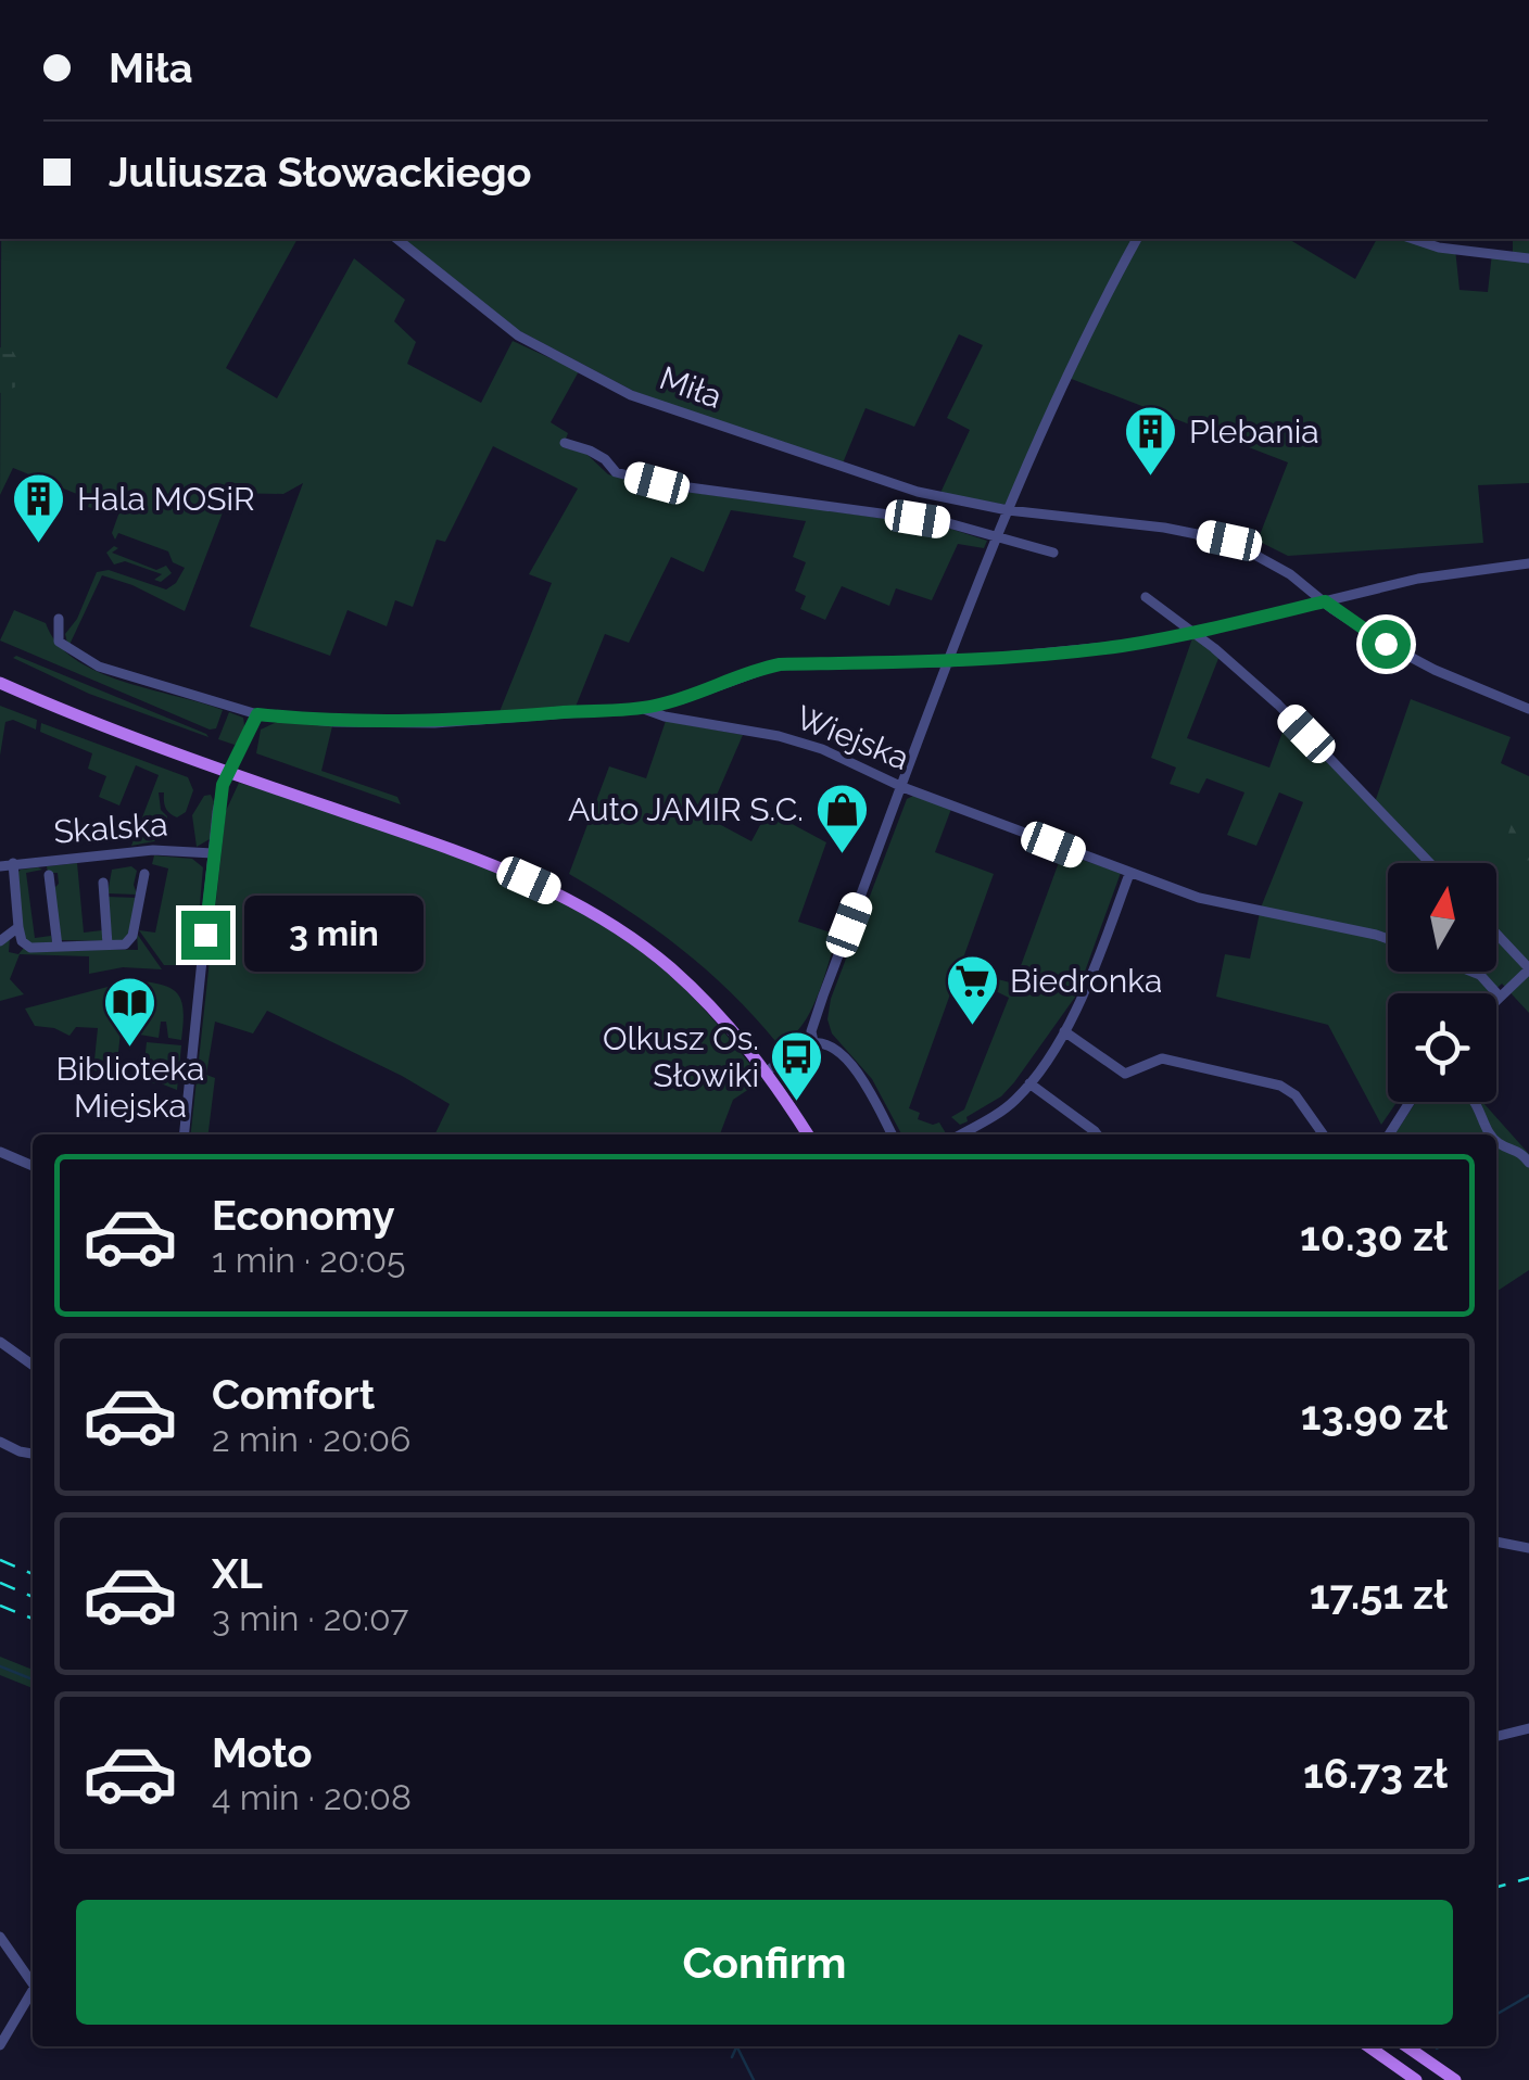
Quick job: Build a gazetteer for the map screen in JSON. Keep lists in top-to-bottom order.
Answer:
{
  "streets": {
    "street": ["Miła", "Wiejska", "Skalska"]
  },
  "places": {
    "building": ["Plebania", "Hala MOSiR"],
    "shop": ["Auto JAMIR S.C."],
    "supermarket": ["Biedronka"],
    "library": ["Biblioteka Miejska"],
    "bus stop": ["Olkusz Os. Słowiki"]
  },
  "north": "top",
  "page": {
    "banner": ["Miła", "Juliusza Słowackiego"],
    "bubble": "3 min",
    "list": [
      {
        "name": "Economy",
        "note": "1 min · 20:05",
        "value": "10.30 zł"
      },
      {
        "name": "Comfort",
        "note": "2 min · 20:06",
        "value": "13.90 zł"
      },
      {
        "name": "XL",
        "note": "3 min · 20:07",
        "value": "17.51 zł"
      },
      {
        "name": "Moto",
        "note": "4 min · 20:08",
        "value": "16.73 zł"
      }
    ],
    "buttons": "Confirm"
  }
}
